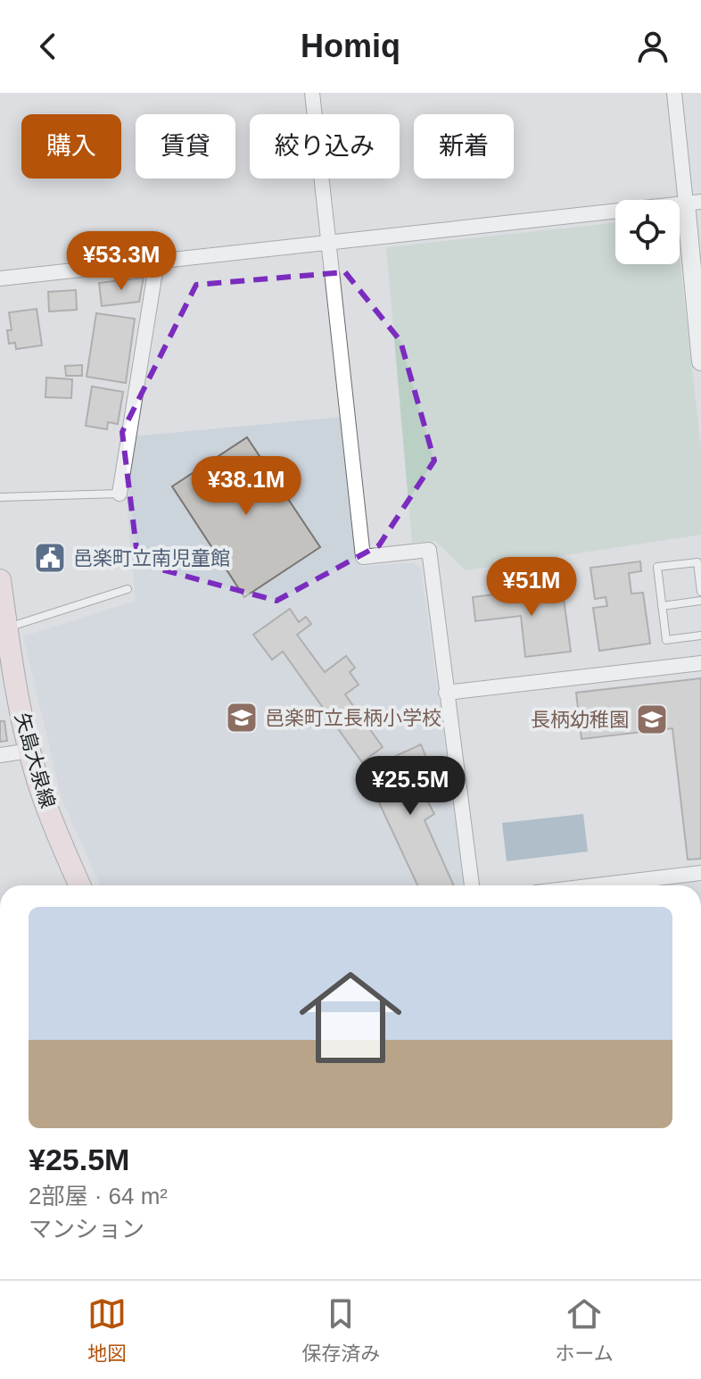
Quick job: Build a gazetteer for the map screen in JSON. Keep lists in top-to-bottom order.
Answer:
{
  "streets": {
    "main road": ["矢島大泉線"]
  },
  "places": {
    "public building": ["邑楽町立南児童館"],
    "school or university": ["邑楽町立長柄小学校", "長柄幼稚園"]
  },
  "page": {
    "header": "Homiq",
    "chip": [
      "購入",
      "賃貸",
      "絞り込み",
      "新着"
    ],
    "price": [
      "¥53.3M",
      "¥38.1M",
      "¥51M",
      "¥25.5M"
    ],
    "list": [
      {
        "name": "¥25.5M",
        "note": "2部屋 · 64 m² · マンション"
      }
    ],
    "tabs": ["地図", "保存済み", "ホーム"]
  }
}
